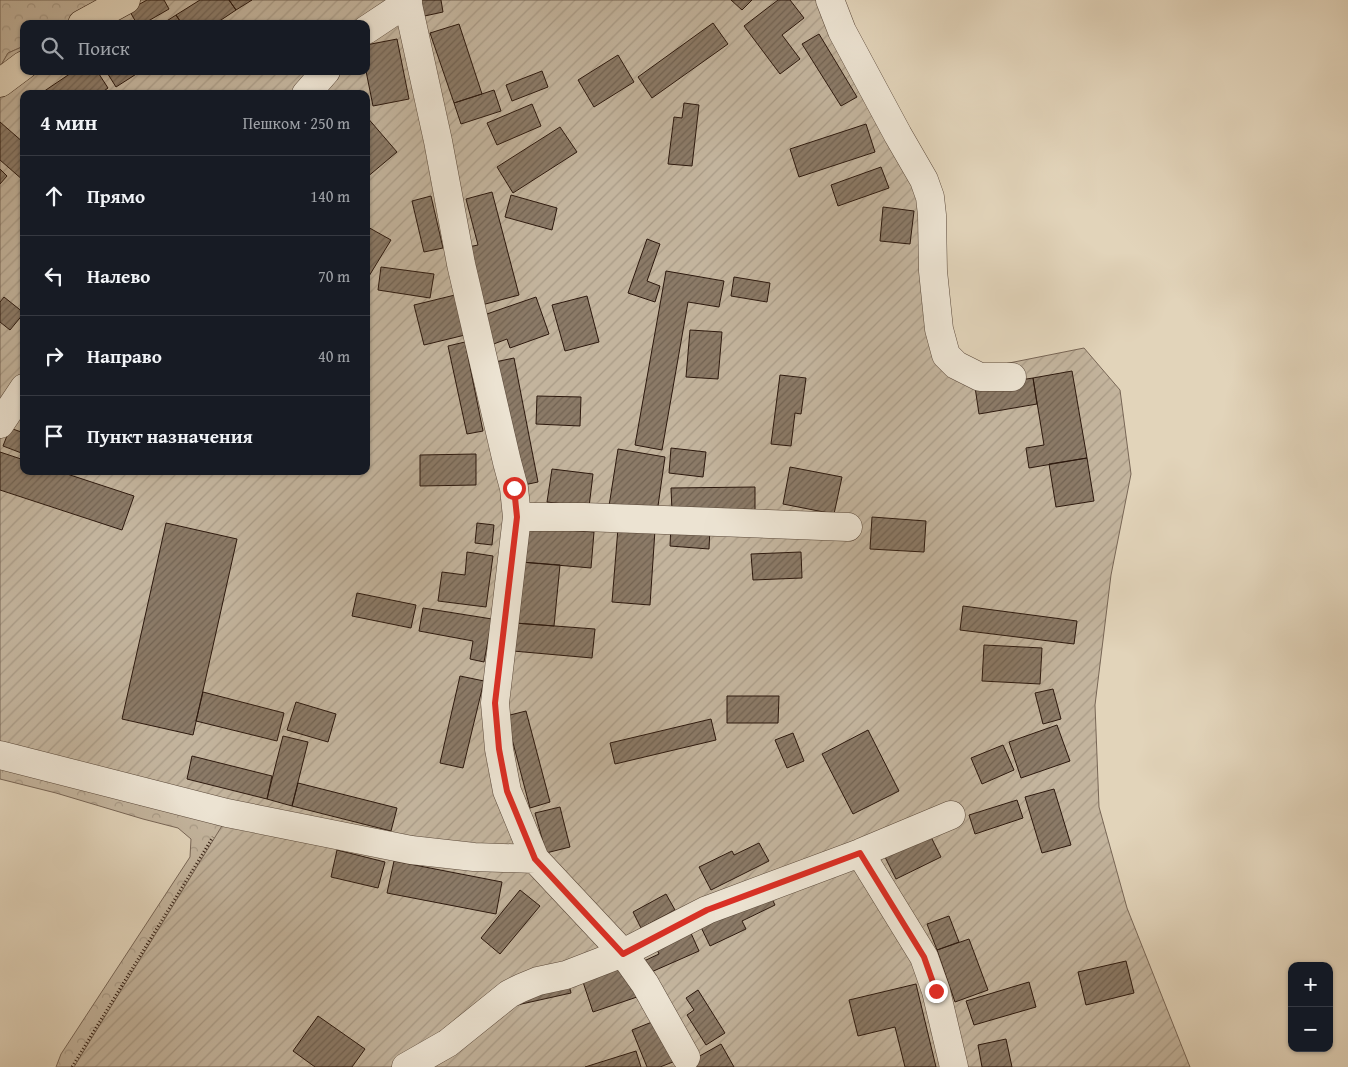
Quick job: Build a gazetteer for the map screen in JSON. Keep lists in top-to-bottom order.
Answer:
{
  "page": {
    "search": "Поиск",
    "heading": ["4 мин", "Пешком · 250 m"],
    "list": [
      ["Прямо", "140 m"],
      ["Налево", "70 m"],
      ["Направо", "40 m"],
      "Пункт назначения"
    ],
    "map_buttons": ["+", "−"]
  }
}
